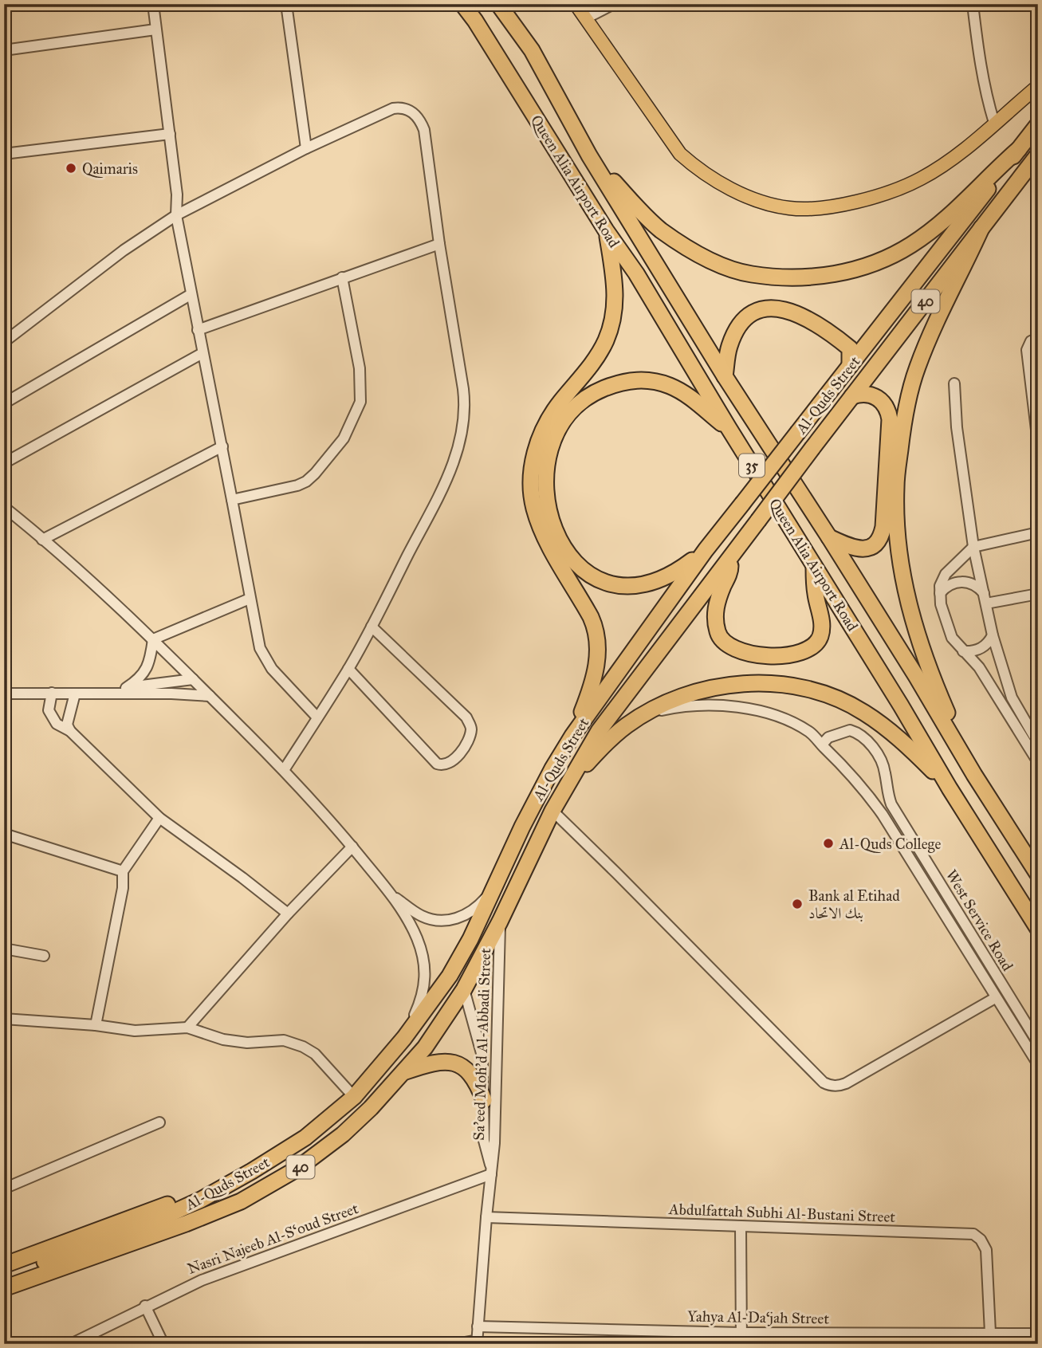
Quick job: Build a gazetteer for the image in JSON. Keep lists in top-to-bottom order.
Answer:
{
  "streets": {
    "highway": [
      "Queen Alia Airport Road",
      "40",
      "Al-Quds Street",
      "35"
    ],
    "street": [
      "West Service Road",
      "Sa'eed Moh'd Al-Abbadi Street",
      "Abdulfattah Subhi Al-Bustani Street",
      "Nasri Najeeb Al-S‘oud Street",
      "Yahya Al-Da‘jah Street"
    ]
  },
  "crossings": [
    ["Al-Quds Street", "Sa'eed Moh'd Al-Abbadi Street"],
    ["Sa'eed Moh'd Al-Abbadi Street", "Abdulfattah Subhi Al-Bustani Street"],
    ["Sa'eed Moh'd Al-Abbadi Street", "Nasri Najeeb Al-S‘oud Street"],
    ["Sa'eed Moh'd Al-Abbadi Street", "Yahya Al-Da‘jah Street"],
    ["Abdulfattah Subhi Al-Bustani Street", "Yahya Al-Da‘jah Street"]
  ],
  "places": ["Qaimaris", "Al-Quds College", "Bank al Etihad بنك الاتحاد"]
}
